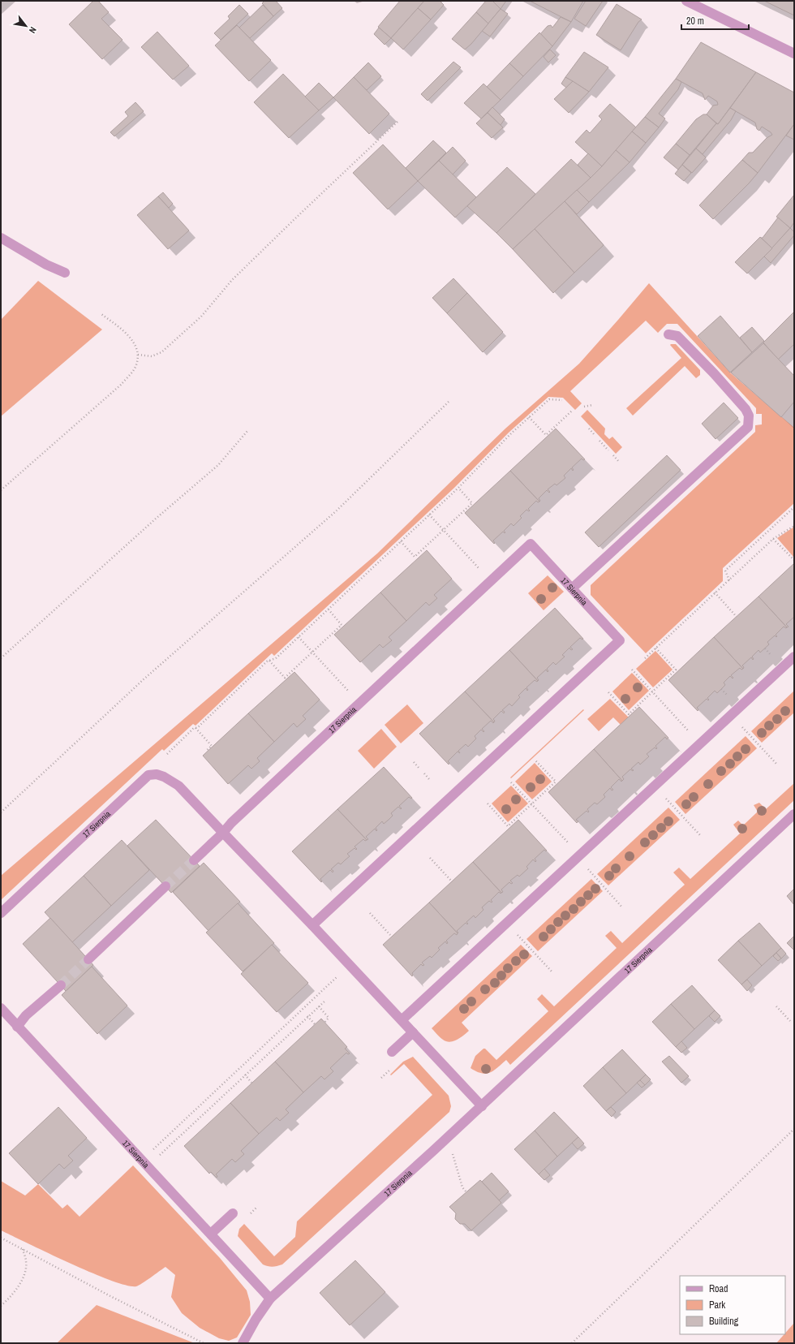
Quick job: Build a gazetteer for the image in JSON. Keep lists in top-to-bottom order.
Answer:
{
  "streets": {
    "street": ["17 Sierpnia"]
  },
  "legend": ["Road", "Park", "Building"],
  "scale_bar": "20 m",
  "north": "bottom right"
}
